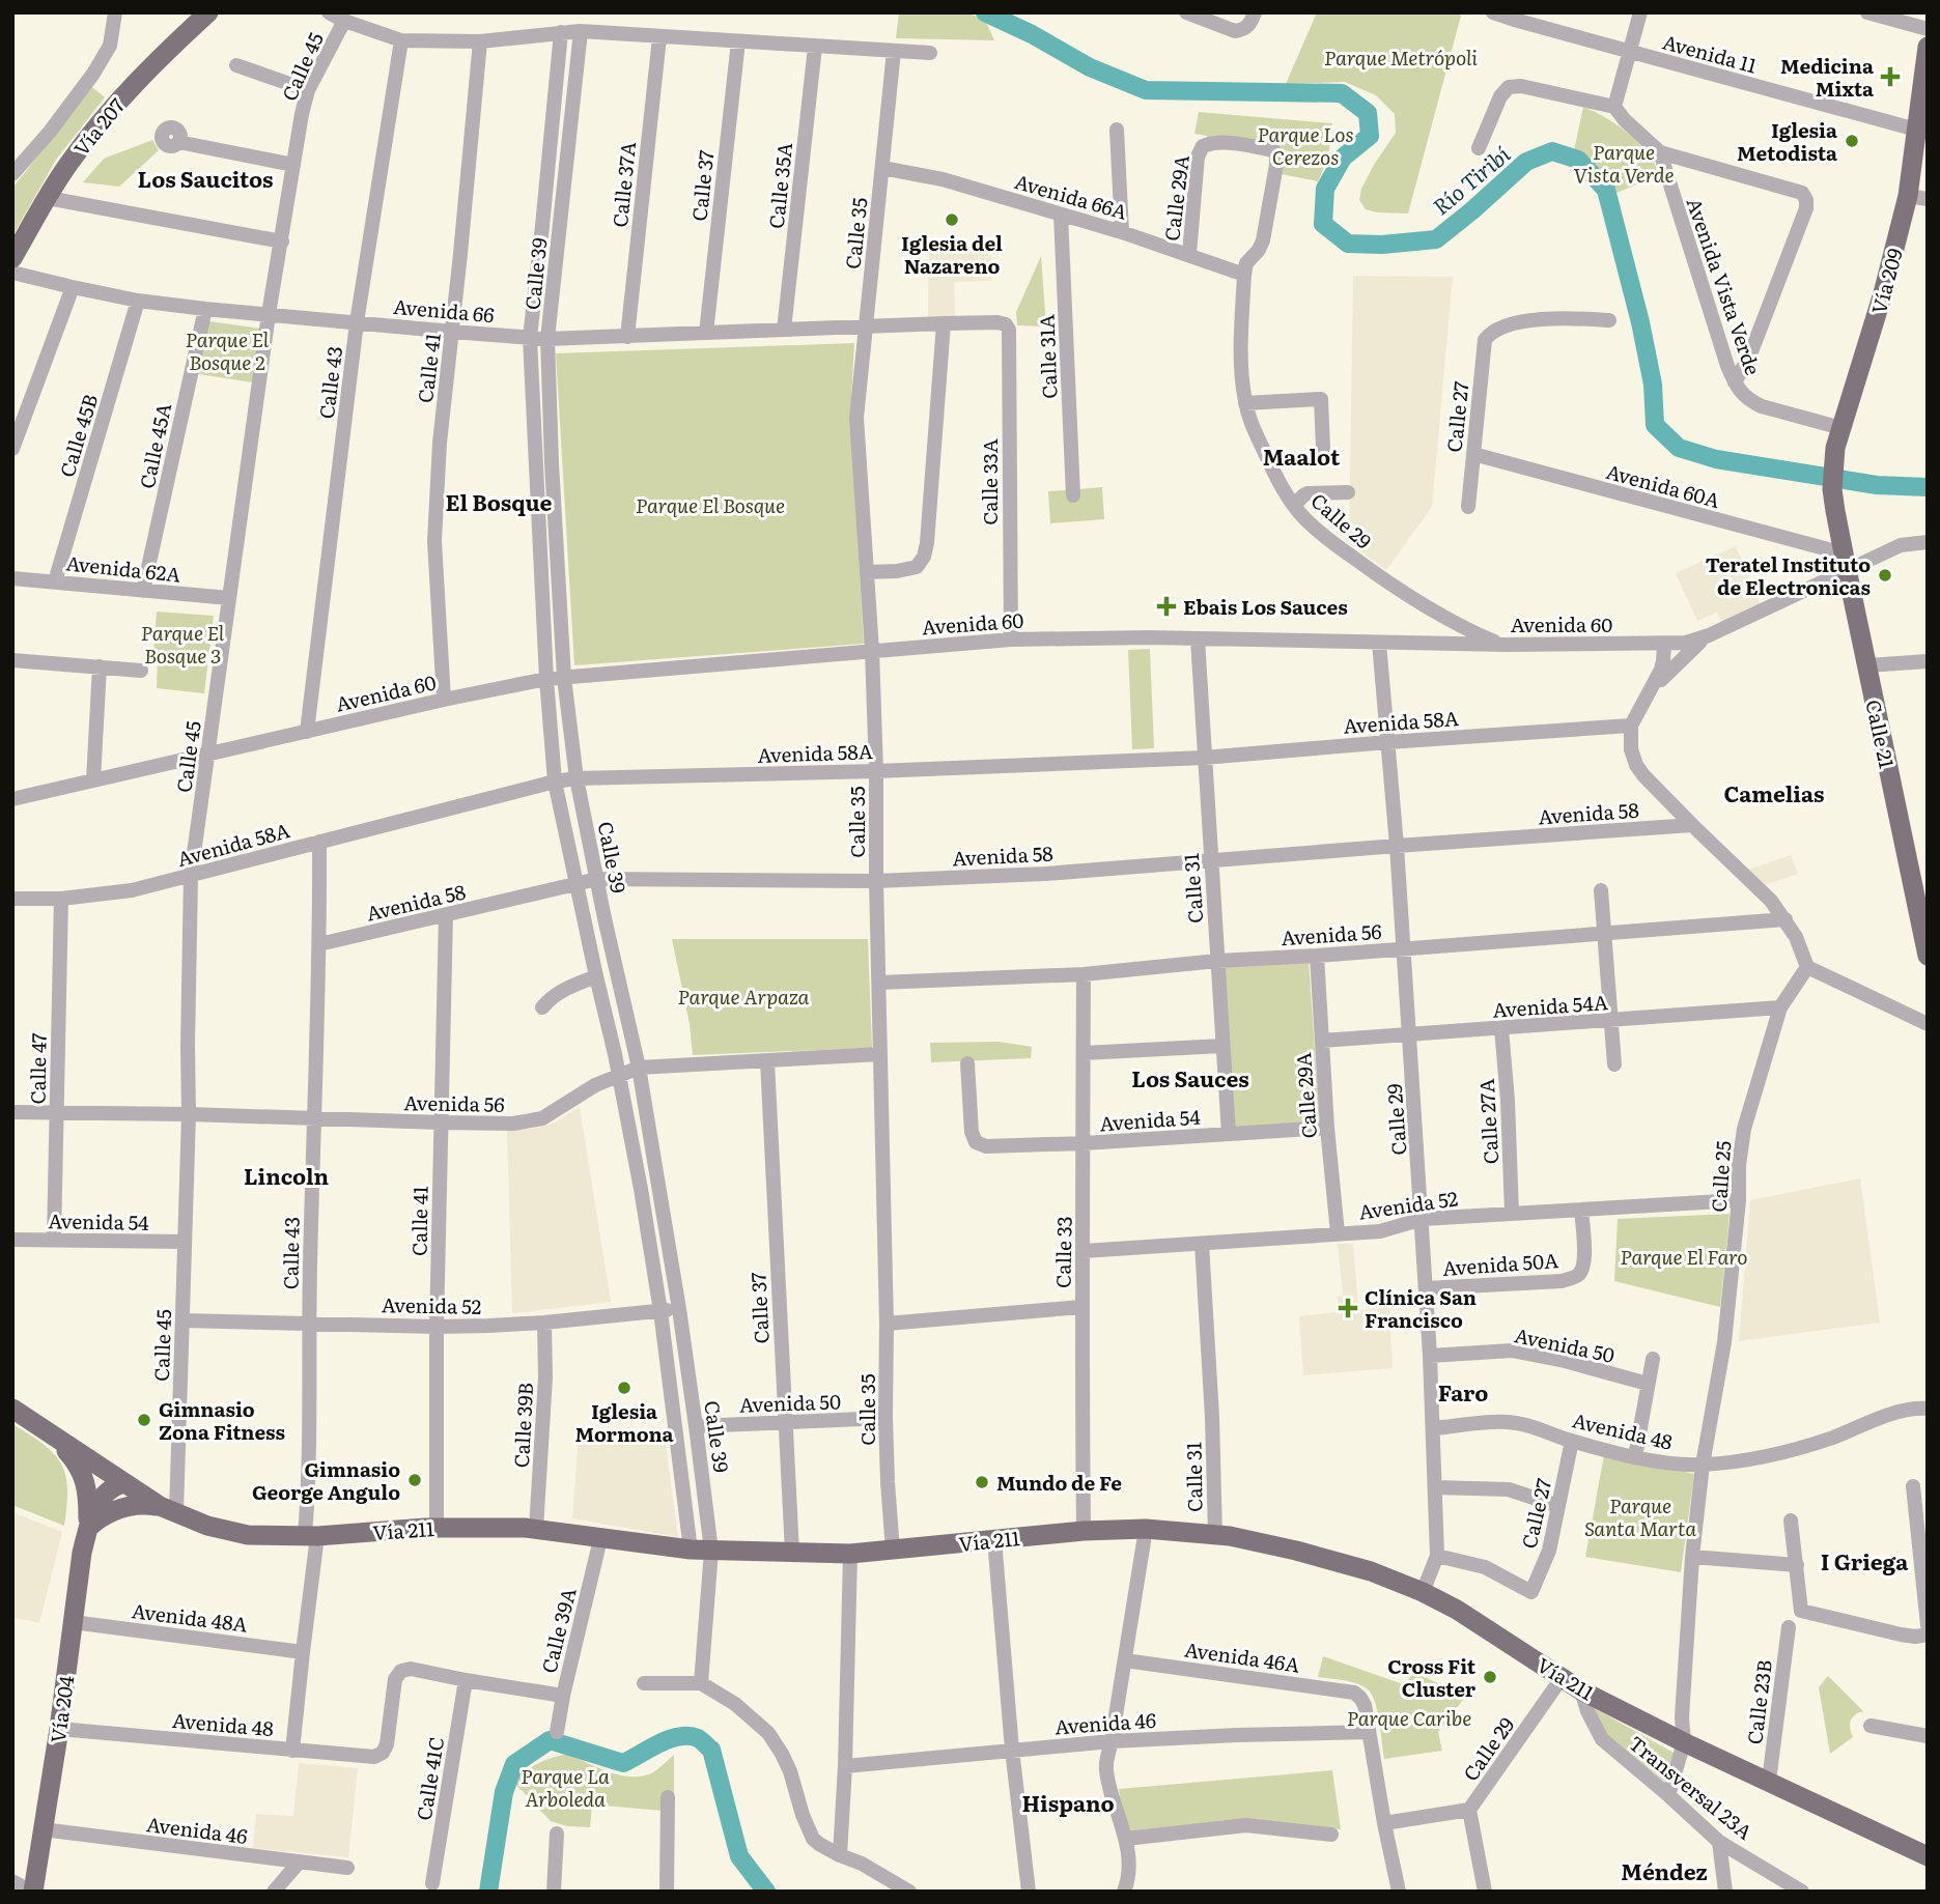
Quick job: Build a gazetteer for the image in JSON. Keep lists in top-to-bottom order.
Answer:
{
  "streets": {
    "main road": [
      "Vía 207",
      "Vía 209",
      "Calle 21",
      "Vía 211",
      "Vía 204"
    ],
    "street": [
      "Avenida 11",
      "Calle 45",
      "Calle 37A",
      "Calle 37",
      "Calle 35A",
      "Avenida 66A",
      "Calle 29A",
      "Calle 35",
      "Calle 39",
      "Avenida Vista Verde",
      "Avenida 66",
      "Calle 31A",
      "Calle 41",
      "Calle 43",
      "Calle 27",
      "Calle 45B",
      "Calle 45A",
      "Calle 33A",
      "Avenida 60A",
      "Calle 29",
      "Avenida 62A",
      "Avenida 60",
      "Avenida 58A",
      "Avenida 58",
      "Calle 31",
      "Avenida 56",
      "Avenida 54A",
      "Calle 47",
      "Avenida 54",
      "Calle 27A",
      "Calle 25",
      "Avenida 52",
      "Calle 33",
      "Avenida 50A",
      "Avenida 50",
      "Calle 39B",
      "Avenida 48",
      "Avenida 48A",
      "Calle 39A",
      "Avenida 46A",
      "Calle 23B",
      "Avenida 46",
      "Calle 41C",
      "Transversal 23A"
    ]
  },
  "crossings": [
    ["Avenida 11", "Vía 209"],
    ["Calle 45", "Avenida 66"],
    ["Calle 45", "Avenida 62A"],
    ["Calle 45", "Avenida 60"],
    ["Calle 45", "Avenida 58A"],
    ["Calle 45", "Avenida 56"],
    ["Calle 45", "Avenida 54"],
    ["Calle 45", "Avenida 52"],
    ["Calle 45", "Vía 211"],
    ["Calle 37A", "Avenida 66"],
    ["Calle 37", "Avenida 66"],
    ["Calle 37", "Avenida 56"],
    ["Calle 37", "Avenida 50"],
    ["Calle 37", "Vía 211"],
    ["Calle 35A", "Avenida 66"],
    ["Avenida 66A", "Calle 29A"],
    ["Avenida 66A", "Calle 35"],
    ["Avenida 66A", "Calle 31A"],
    ["Avenida 66A", "Calle 29"],
    ["Calle 29A", "Calle 29"],
    ["Calle 29A", "Avenida 56"],
    ["Calle 29A", "Avenida 54A"],
    ["Calle 29A", "Avenida 54"],
    ["Calle 29A", "Avenida 52"],
    ["Calle 35", "Avenida 66"],
    ["Calle 35", "Avenida 60"],
    ["Calle 35", "Avenida 58A"],
    ["Calle 35", "Avenida 58"],
    ["Calle 35", "Avenida 56"],
    ["Calle 35", "Avenida 50"],
    ["Calle 35", "Vía 211"],
    ["Calle 39", "Avenida 66"],
    ["Calle 39", "Avenida 60"],
    ["Calle 39", "Avenida 58A"],
    ["Calle 39", "Avenida 58"],
    ["Calle 39", "Avenida 56"],
    ["Calle 39", "Avenida 52"],
    ["Calle 39", "Avenida 50"],
    ["Calle 39", "Vía 211"],
    ["Vía 209", "Avenida Vista Verde"],
    ["Vía 209", "Calle 21"],
    ["Avenida 66", "Calle 41"],
    ["Avenida 66", "Calle 43"],
    ["Avenida 66", "Calle 45B"],
    ["Avenida 66", "Calle 45A"],
    ["Avenida 66", "Calle 33A"],
    ["Calle 41", "Avenida 60"],
    ["Calle 41", "Avenida 58"],
    ["Calle 41", "Avenida 56"],
    ["Calle 41", "Avenida 52"],
    ["Calle 41", "Vía 211"],
    ["Calle 43", "Avenida 60"],
    ["Calle 43", "Avenida 58A"],
    ["Calle 43", "Avenida 58"],
    ["Calle 43", "Avenida 56"],
    ["Calle 43", "Avenida 52"],
    ["Calle 43", "Avenida 48"],
    ["Calle 43", "Vía 211"],
    ["Calle 43", "Avenida 48A"],
    ["Calle 27", "Avenida 60A"],
    ["Calle 27", "Calle 29"],
    ["Calle 27", "Avenida 48"],
    ["Calle 45B", "Avenida 62A"],
    ["Calle 45A", "Avenida 62A"],
    ["Calle 33A", "Avenida 60"],
    ["Avenida 60A", "Avenida 60"],
    ["Avenida 60A", "Calle 21"],
    ["Calle 29", "Avenida 60"],
    ["Calle 29", "Avenida 58A"],
    ["Calle 29", "Avenida 58"],
    ["Calle 29", "Avenida 56"],
    ["Calle 29", "Avenida 54A"],
    ["Calle 29", "Avenida 52"],
    ["Calle 29", "Avenida 50A"],
    ["Calle 29", "Avenida 50"],
    ["Calle 29", "Avenida 48"],
    ["Calle 29", "Vía 211"],
    ["Avenida 60", "Calle 21"],
    ["Avenida 60", "Calle 31"],
    ["Avenida 58A", "Calle 31"],
    ["Avenida 58A", "Calle 47"],
    ["Avenida 58", "Calle 31"],
    ["Calle 31", "Avenida 56"],
    ["Calle 31", "Avenida 54"],
    ["Calle 31", "Avenida 52"],
    ["Calle 31", "Vía 211"],
    ["Avenida 56", "Calle 47"],
    ["Avenida 56", "Calle 33"],
    ["Avenida 54A", "Calle 27A"],
    ["Avenida 54A", "Calle 25"],
    ["Calle 47", "Avenida 54"],
    ["Avenida 54", "Calle 33"],
    ["Calle 27A", "Avenida 52"],
    ["Calle 25", "Avenida 52"],
    ["Calle 25", "Avenida 48"],
    ["Calle 25", "Vía 211"],
    ["Calle 25", "Transversal 23A"],
    ["Avenida 52", "Calle 33"],
    ["Avenida 52", "Avenida 50A"],
    ["Avenida 52", "Calle 39B"],
    ["Calle 33", "Vía 211"],
    ["Calle 39B", "Vía 211"],
    ["Avenida 48", "Vía 204"],
    ["Avenida 48", "Calle 41C"],
    ["Vía 211", "Calle 39A"],
    ["Vía 211", "Calle 23B"],
    ["Vía 211", "Vía 204"],
    ["Vía 211", "Transversal 23A"],
    ["Avenida 48A", "Vía 204"],
    ["Avenida 46A", "Avenida 46"],
    ["Vía 204", "Avenida 46"]
  ],
  "districts": [
    "Los Saucitos",
    "Maalot",
    "El Bosque",
    "Camelias",
    "Los Sauces",
    "Lincoln",
    "Faro",
    "I Griega",
    "Hispano",
    "Méndez"
  ],
  "water": ["Río Tiribí"],
  "parks": [
    "Parque Metrópoli",
    "Parque Los Cerezos",
    "Parque Vista Verde",
    "Parque El Bosque 2",
    "Parque El Bosque",
    "Parque El Bosque 3",
    "Parque Arpaza",
    "Parque El Faro",
    "Parque Santa Marta",
    "Parque Caribe",
    "Parque La Arboleda"
  ],
  "places": {
    "health": ["Medicina Mixta", "Ebais Los Sauces", "Clínica San Francisco"],
    "other": [
      "Iglesia Metodista",
      "Iglesia del Nazareno",
      "Teratel Instituto de Electronicas",
      "Iglesia Mormona",
      "Gimnasio Zona Fitness",
      "Gimnasio George Angulo",
      "Mundo de Fe",
      "Cross Fit Cluster"
    ]
  }
}
